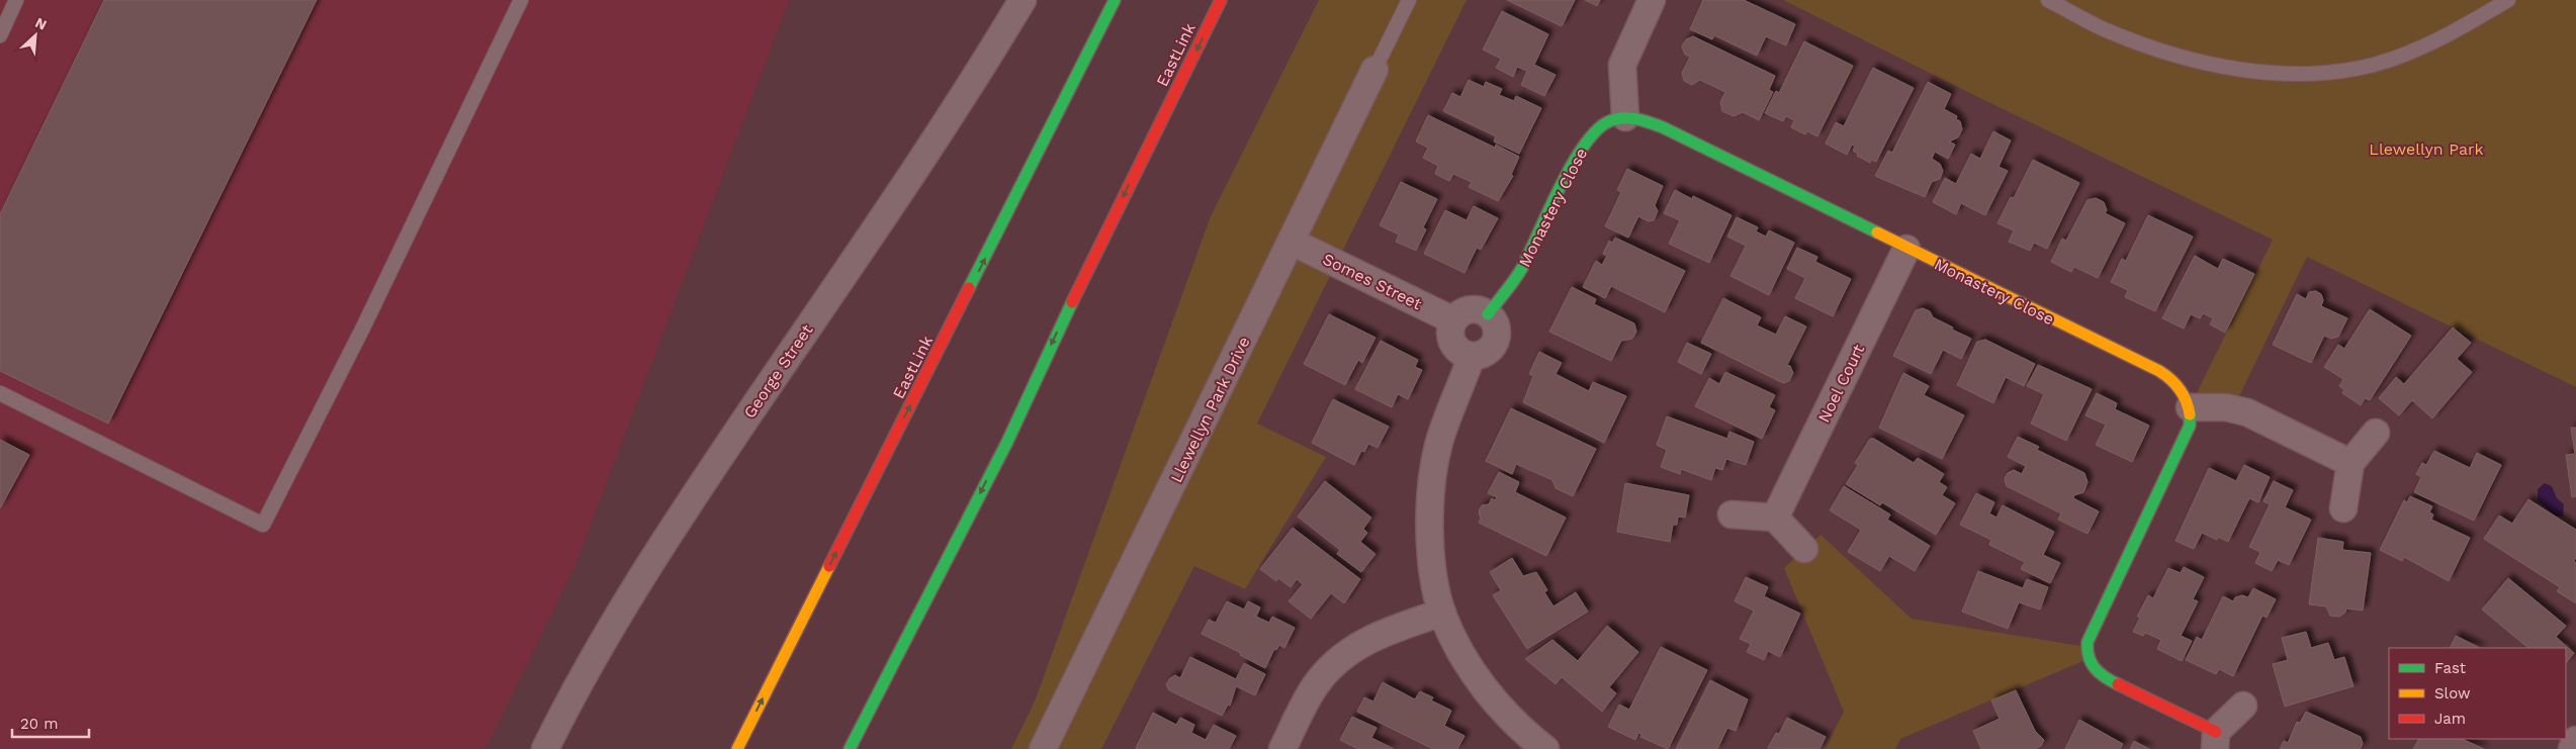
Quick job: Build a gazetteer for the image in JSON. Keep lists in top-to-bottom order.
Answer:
{
  "streets": {
    "main road": ["EastLink", "Monastery Close"],
    "street": [
      "Somes Street",
      "George Street",
      "Noel Court",
      "Llewellyn Park Drive"
    ]
  },
  "crossings": [
    ["Monastery Close", "Somes Street"],
    ["Monastery Close", "Noel Court"],
    ["Somes Street", "Llewellyn Park Drive"]
  ],
  "parks": ["Llewellyn Park"],
  "legend": ["Fast", "Slow", "Jam"],
  "scale_bar": "20 m",
  "north": "top right"
}
